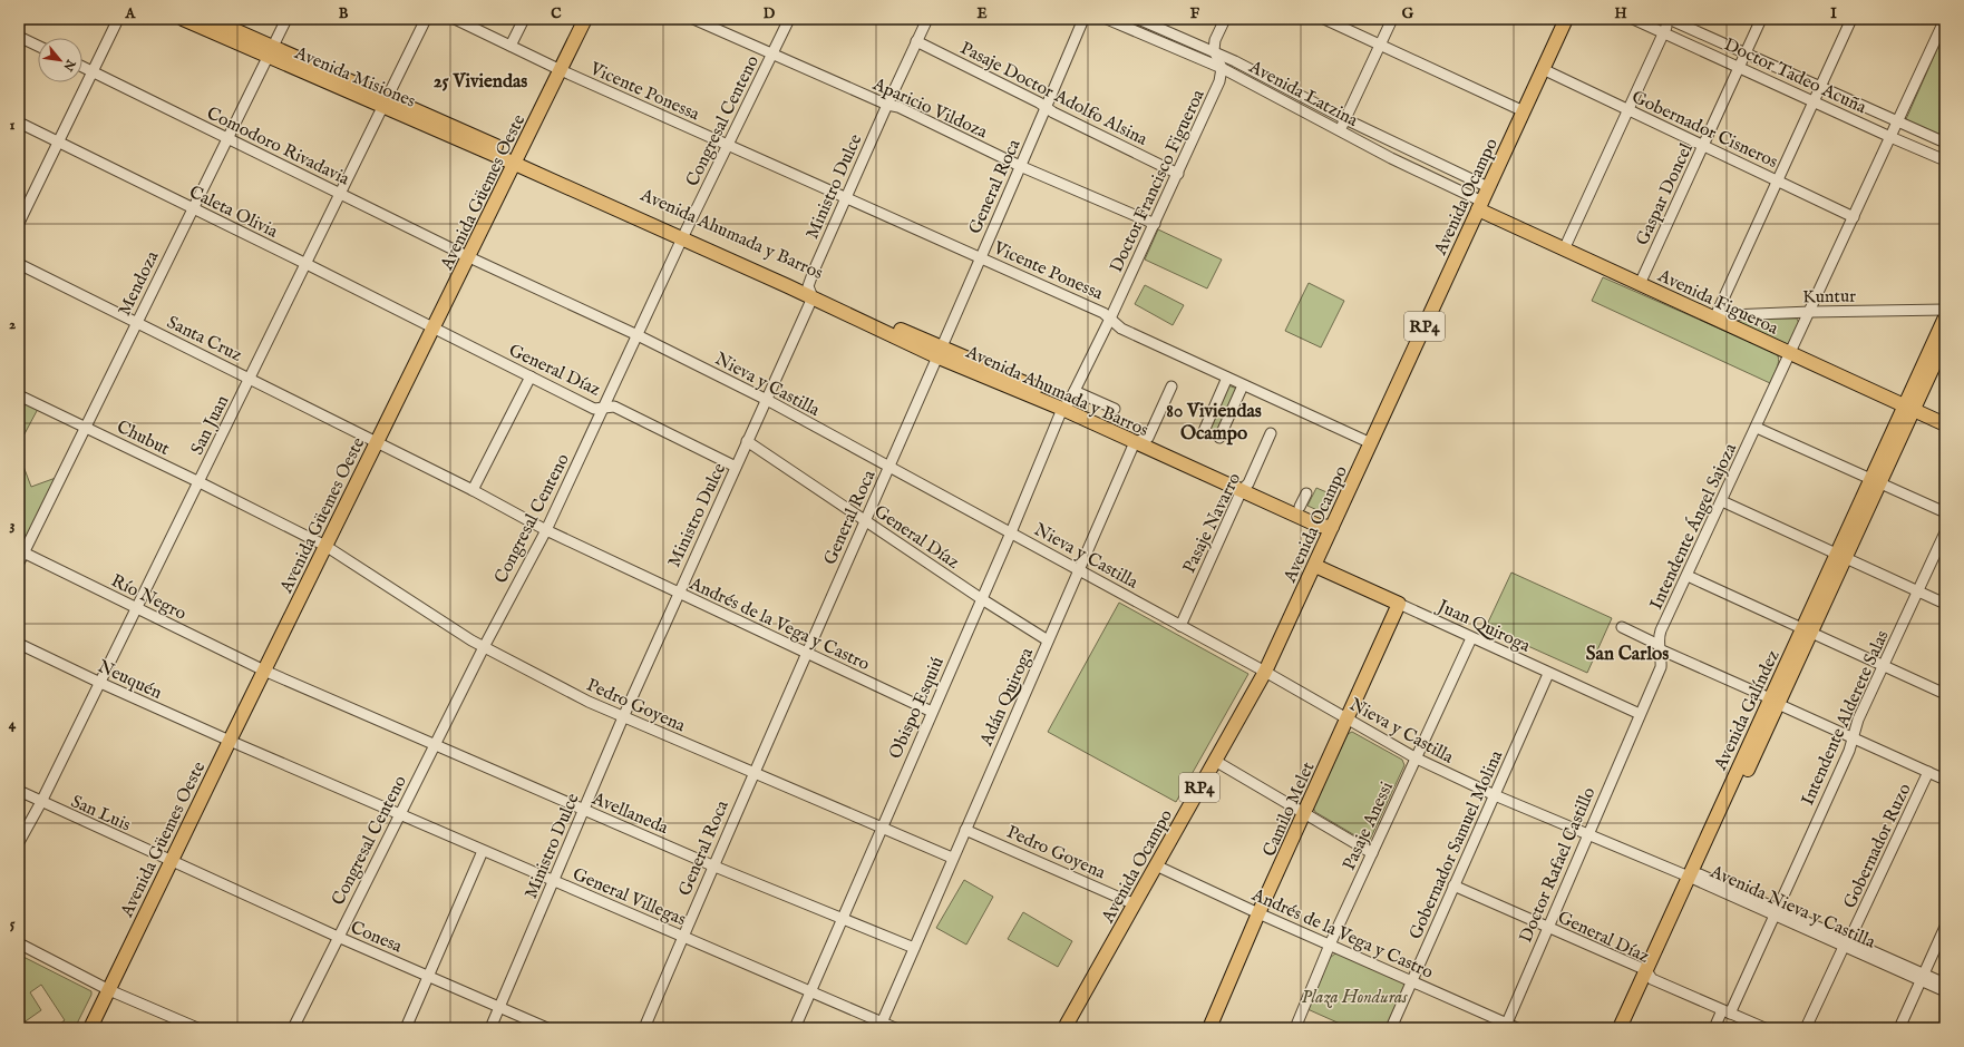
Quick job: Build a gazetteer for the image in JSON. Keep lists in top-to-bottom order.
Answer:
{
  "streets": {
    "main road": [
      "Avenida Misiones",
      "Avenida Güemes Oeste",
      "Avenida Ocampo",
      "Avenida Ahumada y Barros",
      "Avenida Figueroa",
      "RP4",
      "Juan Quiroga",
      "Avenida Galíndez",
      "Camilo Melet"
    ],
    "street": [
      "Doctor Tadeo Acuña",
      "Vicente Ponessa",
      "Pasaje Doctor Adolfo Alsina",
      "Avenida Latzina",
      "Aparicio Vildoza",
      "Congresal Centeno",
      "Gobernador Cisneros",
      "Comodoro Rivadavia",
      "Doctor Francisco Figueroa",
      "Ministro Dulce",
      "General Roca",
      "Gaspar Doncel",
      "Caleta Olivia",
      "Mendoza",
      "Kuntur",
      "Santa Cruz",
      "General Díaz",
      "Nieva y Castilla",
      "San Juan",
      "Chubut",
      "Pasaje Navarro",
      "Intendente Ángel Sajoza",
      "Río Negro",
      "Andrés de la Vega y Castro",
      "Neuquén",
      "Adán Quiroga",
      "Pedro Goyena",
      "Obispo Esquiú",
      "Intendente Alderete Salas",
      "San Luis",
      "Avellaneda",
      "Pasaje Anessi",
      "Gobernador Samuel Molina",
      "Gobernador Ruzo",
      "Doctor Rafael Castillo",
      "General Villegas",
      "Avenida Nieva y Castilla",
      "Conesa"
    ]
  },
  "crossings": [
    ["Doctor Tadeo Acuña", "Gaspar Doncel"],
    ["Doctor Tadeo Acuña", "Intendente Ángel Sajoza"],
    ["Avenida Misiones", "Avenida Güemes Oeste"],
    ["Avenida Misiones", "Avenida Ahumada y Barros"],
    ["Avenida Misiones", "Mendoza"],
    ["Avenida Misiones", "San Juan"],
    ["Vicente Ponessa", "Congresal Centeno"],
    ["Vicente Ponessa", "Doctor Francisco Figueroa"],
    ["Vicente Ponessa", "Ministro Dulce"],
    ["Vicente Ponessa", "General Roca"],
    ["Vicente Ponessa", "Avenida Güemes Oeste"],
    ["Vicente Ponessa", "Avenida Ocampo"],
    ["Pasaje Doctor Adolfo Alsina", "Doctor Francisco Figueroa"],
    ["Pasaje Doctor Adolfo Alsina", "Ministro Dulce"],
    ["Pasaje Doctor Adolfo Alsina", "General Roca"],
    ["Avenida Latzina", "Doctor Francisco Figueroa"],
    ["Avenida Latzina", "Avenida Ocampo"],
    ["Avenida Latzina", "Avenida Figueroa"],
    ["Aparicio Vildoza", "Congresal Centeno"],
    ["Aparicio Vildoza", "Doctor Francisco Figueroa"],
    ["Aparicio Vildoza", "Ministro Dulce"],
    ["Aparicio Vildoza", "General Roca"],
    ["Congresal Centeno", "Avenida Ahumada y Barros"],
    ["Congresal Centeno", "General Díaz"],
    ["Congresal Centeno", "Nieva y Castilla"],
    ["Congresal Centeno", "Andrés de la Vega y Castro"],
    ["Congresal Centeno", "Pedro Goyena"],
    ["Congresal Centeno", "Avellaneda"],
    ["Congresal Centeno", "General Villegas"],
    ["Congresal Centeno", "Conesa"],
    ["Gobernador Cisneros", "Gaspar Doncel"],
    ["Gobernador Cisneros", "Avenida Ocampo"],
    ["Gobernador Cisneros", "Intendente Ángel Sajoza"],
    ["Comodoro Rivadavia", "Avenida Güemes Oeste"],
    ["Comodoro Rivadavia", "Mendoza"],
    ["Comodoro Rivadavia", "Nieva y Castilla"],
    ["Comodoro Rivadavia", "San Juan"],
    ["Doctor Francisco Figueroa", "Avenida Ahumada y Barros"],
    ["Doctor Francisco Figueroa", "Obispo Esquiú"],
    ["Ministro Dulce", "Avenida Ahumada y Barros"],
    ["Ministro Dulce", "General Díaz"],
    ["Ministro Dulce", "Nieva y Castilla"],
    ["Ministro Dulce", "Andrés de la Vega y Castro"],
    ["Ministro Dulce", "Pedro Goyena"],
    ["Ministro Dulce", "Avellaneda"],
    ["Ministro Dulce", "General Villegas"],
    ["Ministro Dulce", "Conesa"],
    ["General Roca", "Avenida Ahumada y Barros"],
    ["General Roca", "General Díaz"],
    ["General Roca", "Nieva y Castilla"],
    ["General Roca", "Andrés de la Vega y Castro"],
    ["General Roca", "Pedro Goyena"],
    ["General Roca", "Avellaneda"],
    ["General Roca", "General Villegas"],
    ["Avenida Güemes Oeste", "Caleta Olivia"],
    ["Avenida Güemes Oeste", "Avenida Ahumada y Barros"],
    ["Avenida Güemes Oeste", "Santa Cruz"],
    ["Avenida Güemes Oeste", "General Díaz"],
    ["Avenida Güemes Oeste", "Nieva y Castilla"],
    ["Avenida Güemes Oeste", "Chubut"],
    ["Avenida Güemes Oeste", "Río Negro"],
    ["Avenida Güemes Oeste", "Andrés de la Vega y Castro"],
    ["Avenida Güemes Oeste", "Neuquén"],
    ["Avenida Güemes Oeste", "Pedro Goyena"],
    ["Avenida Güemes Oeste", "San Luis"],
    ["Avenida Güemes Oeste", "Avellaneda"],
    ["Avenida Güemes Oeste", "General Villegas"],
    ["Avenida Güemes Oeste", "Conesa"],
    ["Gaspar Doncel", "Avenida Figueroa"],
    ["Avenida Ocampo", "Avenida Ahumada y Barros"],
    ["Avenida Ocampo", "Avenida Figueroa"],
    ["Avenida Ocampo", "Nieva y Castilla"],
    ["Avenida Ocampo", "Andrés de la Vega y Castro"],
    ["Avenida Ocampo", "Juan Quiroga"],
    ["Avenida Ocampo", "Pedro Goyena"],
    ["Caleta Olivia", "Mendoza"],
    ["Caleta Olivia", "General Díaz"],
    ["Caleta Olivia", "San Juan"],
    ["Avenida Ahumada y Barros", "Pasaje Navarro"],
    ["Avenida Ahumada y Barros", "Adán Quiroga"],
    ["Avenida Ahumada y Barros", "Obispo Esquiú"],
    ["Mendoza", "Santa Cruz"],
    ["Mendoza", "Chubut"],
    ["Mendoza", "Río Negro"],
    ["Kuntur", "Avenida Figueroa"],
    ["Kuntur", "Intendente Ángel Sajoza"],
    ["Avenida Figueroa", "Intendente Ángel Sajoza"],
    ["Avenida Figueroa", "Avenida Galíndez"],
    ["Santa Cruz", "San Juan"],
    ["Santa Cruz", "Andrés de la Vega y Castro"],
    ["General Díaz", "Adán Quiroga"],
    ["General Díaz", "Obispo Esquiú"],
    ["General Díaz", "Avenida Galíndez"],
    ["General Díaz", "Intendente Alderete Salas"],
    ["General Díaz", "Gobernador Samuel Molina"],
    ["General Díaz", "Doctor Rafael Castillo"],
    ["Nieva y Castilla", "Pasaje Navarro"],
    ["Nieva y Castilla", "Adán Quiroga"],
    ["Nieva y Castilla", "Obispo Esquiú"],
    ["Nieva y Castilla", "Avenida Galíndez"],
    ["Nieva y Castilla", "Camilo Melet"],
    ["Nieva y Castilla", "Pasaje Anessi"],
    ["Nieva y Castilla", "Gobernador Samuel Molina"],
    ["Nieva y Castilla", "Doctor Rafael Castillo"],
    ["Nieva y Castilla", "Avenida Nieva y Castilla"],
    ["San Juan", "Chubut"],
    ["San Juan", "Río Negro"],
    ["San Juan", "Neuquén"],
    ["San Juan", "San Luis"],
    ["Chubut", "Pedro Goyena"],
    ["Intendente Ángel Sajoza", "Juan Quiroga"],
    ["Intendente Ángel Sajoza", "Doctor Rafael Castillo"],
    ["Río Negro", "Avellaneda"],
    ["Andrés de la Vega y Castro", "Obispo Esquiú"],
    ["Andrés de la Vega y Castro", "Camilo Melet"],
    ["Andrés de la Vega y Castro", "Pasaje Anessi"],
    ["Andrés de la Vega y Castro", "Gobernador Samuel Molina"],
    ["Andrés de la Vega y Castro", "Doctor Rafael Castillo"],
    ["Juan Quiroga", "Camilo Melet"],
    ["Juan Quiroga", "Pasaje Anessi"],
    ["Juan Quiroga", "Gobernador Samuel Molina"],
    ["Juan Quiroga", "Doctor Rafael Castillo"],
    ["Neuquén", "General Villegas"],
    ["Adán Quiroga", "Pedro Goyena"],
    ["Adán Quiroga", "Avellaneda"],
    ["Adán Quiroga", "General Villegas"],
    ["Pedro Goyena", "Obispo Esquiú"],
    ["Obispo Esquiú", "Avellaneda"],
    ["Obispo Esquiú", "General Villegas"],
    ["Avenida Galíndez", "Avenida Nieva y Castilla"],
    ["Intendente Alderete Salas", "Avenida Nieva y Castilla"],
    ["San Luis", "Conesa"],
    ["Gobernador Ruzo", "Avenida Nieva y Castilla"]
  ],
  "districts": ["25 Viviendas", "80 Viviendas Ocampo", "San Carlos"],
  "parks": ["Plaza Honduras"],
  "north": "bottom right",
  "grid": {
    "columns": [
      "A",
      "B",
      "C",
      "D",
      "E",
      "F",
      "G",
      "H",
      "I"
    ],
    "rows": [
      "1",
      "2",
      "3",
      "4",
      "5"
    ]
  }
}
